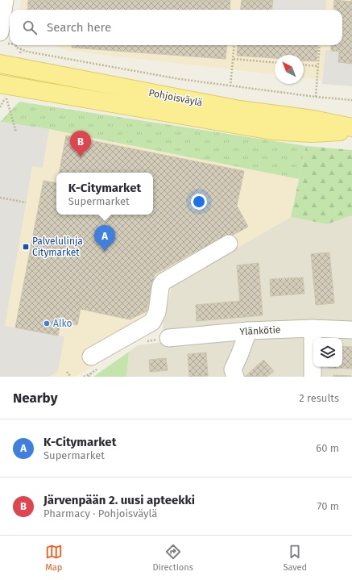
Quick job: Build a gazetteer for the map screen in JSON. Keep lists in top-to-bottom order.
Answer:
{
  "streets": {
    "main road": ["Pohjoisväylä"],
    "street": ["Ylänkötie"]
  },
  "places": {
    "transit": ["Palvelulinja Citymarket"],
    "other": ["Alko"]
  },
  "north": "top left",
  "page": {
    "search": "Search here",
    "pins": ["B", "A"],
    "popup": ["K-Citymarket", "Supermarket"],
    "heading": ["Nearby", "2 results"],
    "list": [
      {
        "mark": "A",
        "name": "K-Citymarket",
        "note": "Supermarket",
        "value": "60 m"
      },
      {
        "mark": "B",
        "name": "Järvenpään 2. uusi apteekki",
        "note": "Pharmacy · Pohjoisväylä",
        "value": "70 m"
      }
    ],
    "nav": ["Map", "Directions", "Saved"]
  }
}
